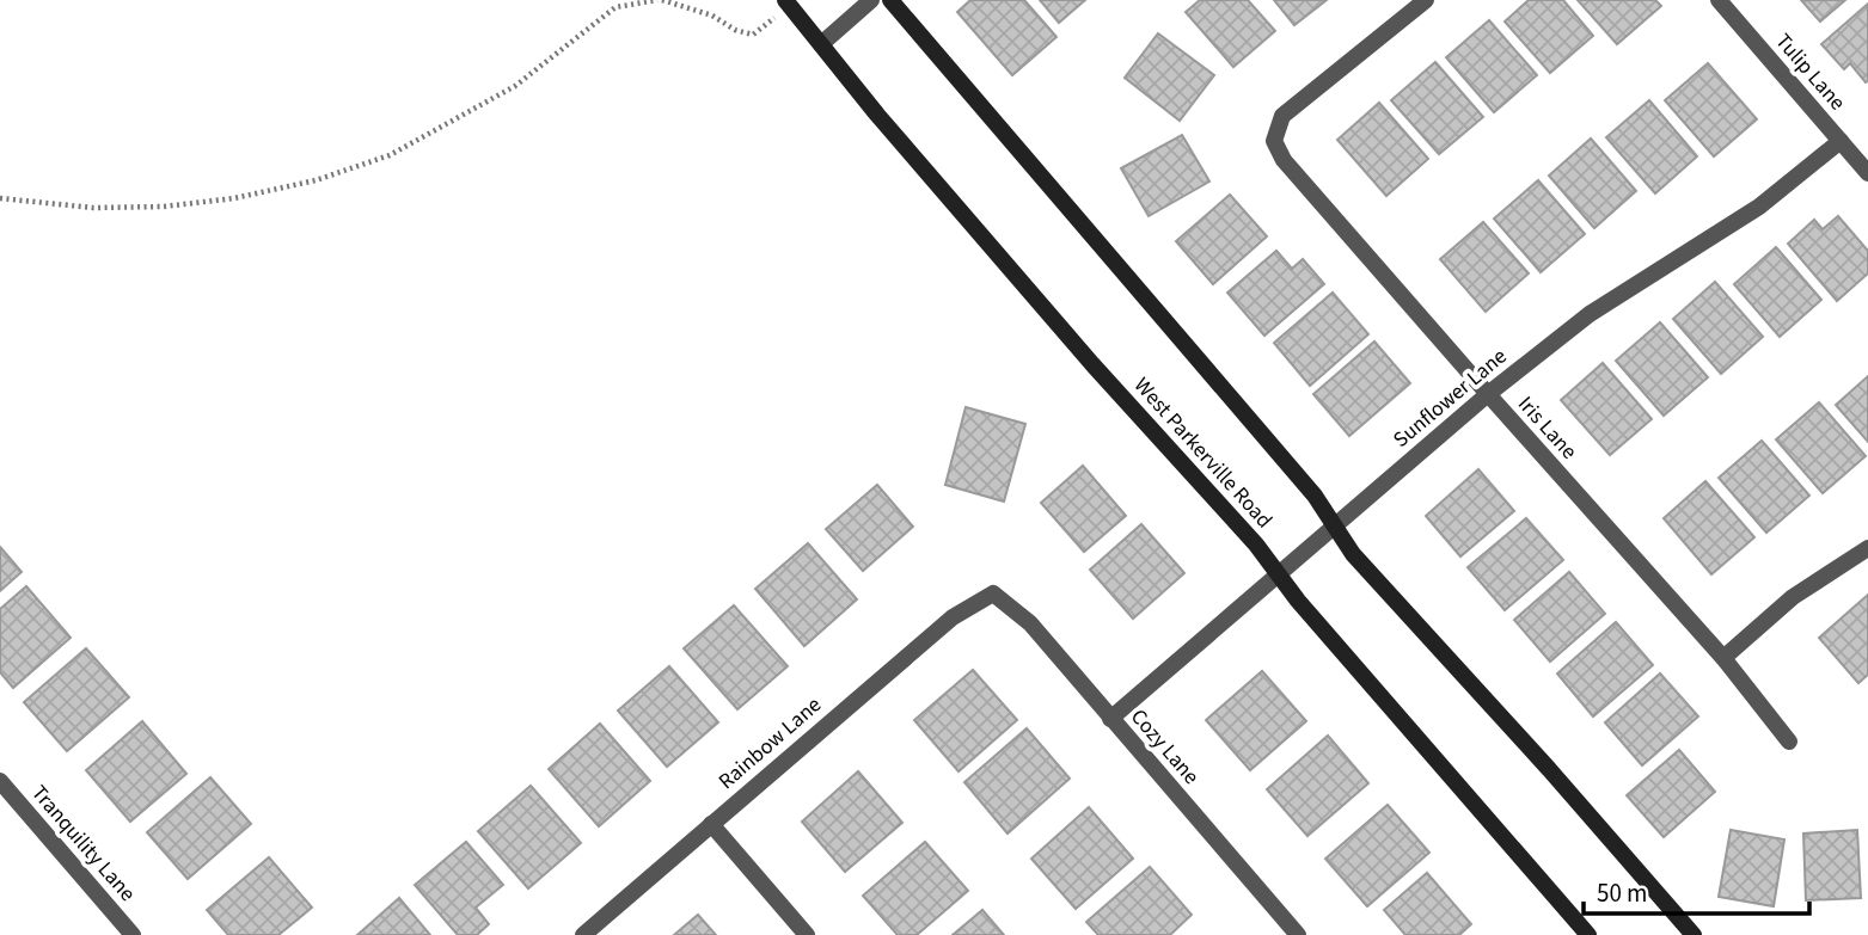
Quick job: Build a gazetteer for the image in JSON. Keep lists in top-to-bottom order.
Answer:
{
  "streets": {
    "main road": ["West Parkerville Road"],
    "street": [
      "Tulip Lane",
      "Sunflower Lane",
      "Iris Lane",
      "Rainbow Lane",
      "Cozy Lane",
      "Tranquility Lane"
    ]
  },
  "crossings": [
    ["Tulip Lane", "Sunflower Lane"],
    ["Sunflower Lane", "Iris Lane"],
    ["Sunflower Lane", "West Parkerville Road"],
    ["Sunflower Lane", "Cozy Lane"],
    ["Rainbow Lane", "Cozy Lane"]
  ],
  "scale_bar": "50 m"
}
